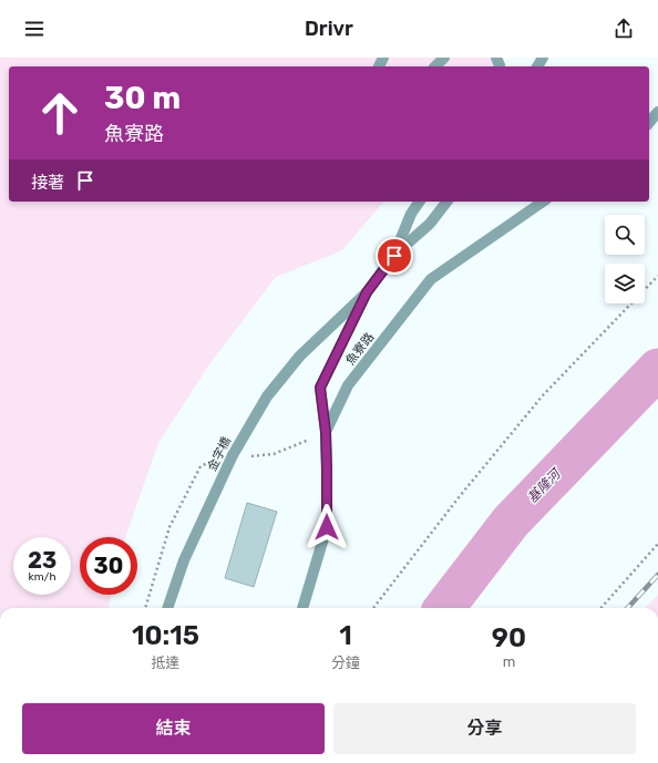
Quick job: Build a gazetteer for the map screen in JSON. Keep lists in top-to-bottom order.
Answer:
{
  "streets": {
    "street": ["魚寮路", "金字橋"]
  },
  "crossings": [
    ["魚寮路", "金字橋"]
  ],
  "water": ["基隆河"],
  "page": {
    "header": "Drivr",
    "turn": ["30 m", "魚寮路"],
    "then": "接著",
    "speed": "23 km/h",
    "limit": "30",
    "eta": [
      "10:15",
      "抵達",
      "1",
      "分鐘",
      "90",
      "m"
    ],
    "buttons": ["結束", "分享"]
  }
}
